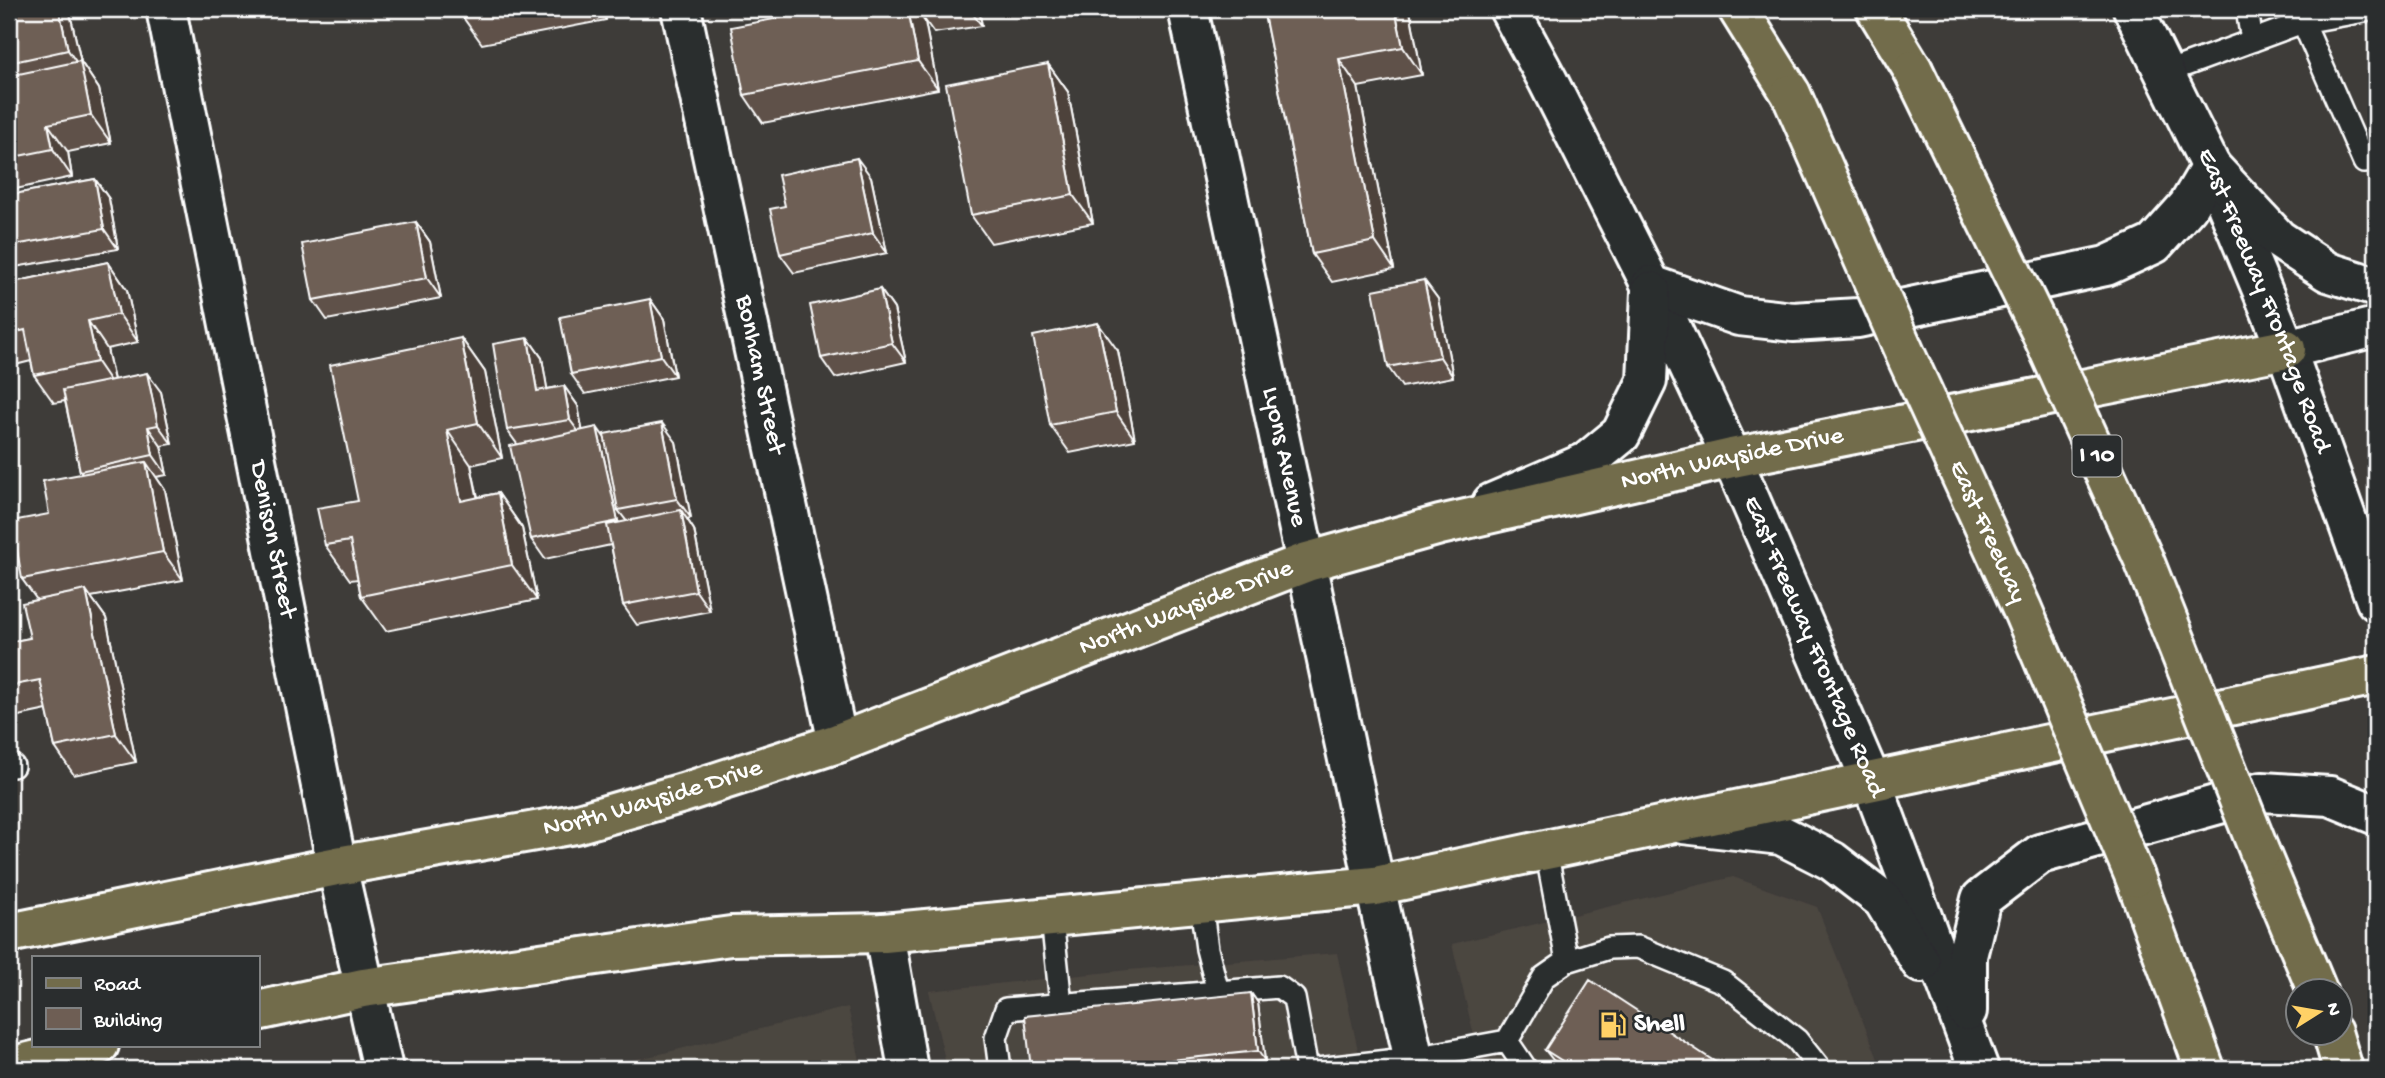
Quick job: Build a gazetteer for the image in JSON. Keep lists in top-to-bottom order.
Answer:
{
  "streets": {
    "main road": [
      "East Freeway Frontage Road",
      "Bonham Street",
      "I 10",
      "Lyons Avenue",
      "North Wayside Drive",
      "East Freeway",
      "Denison Street"
    ]
  },
  "crossings": [
    ["East Freeway Frontage Road", "North Wayside Drive"],
    ["Bonham Street", "North Wayside Drive"],
    ["Lyons Avenue", "North Wayside Drive"],
    ["North Wayside Drive", "Denison Street"]
  ],
  "places": {
    "fuel station": ["Shell"]
  },
  "legend": ["Road", "Building"],
  "north": "right"
}
